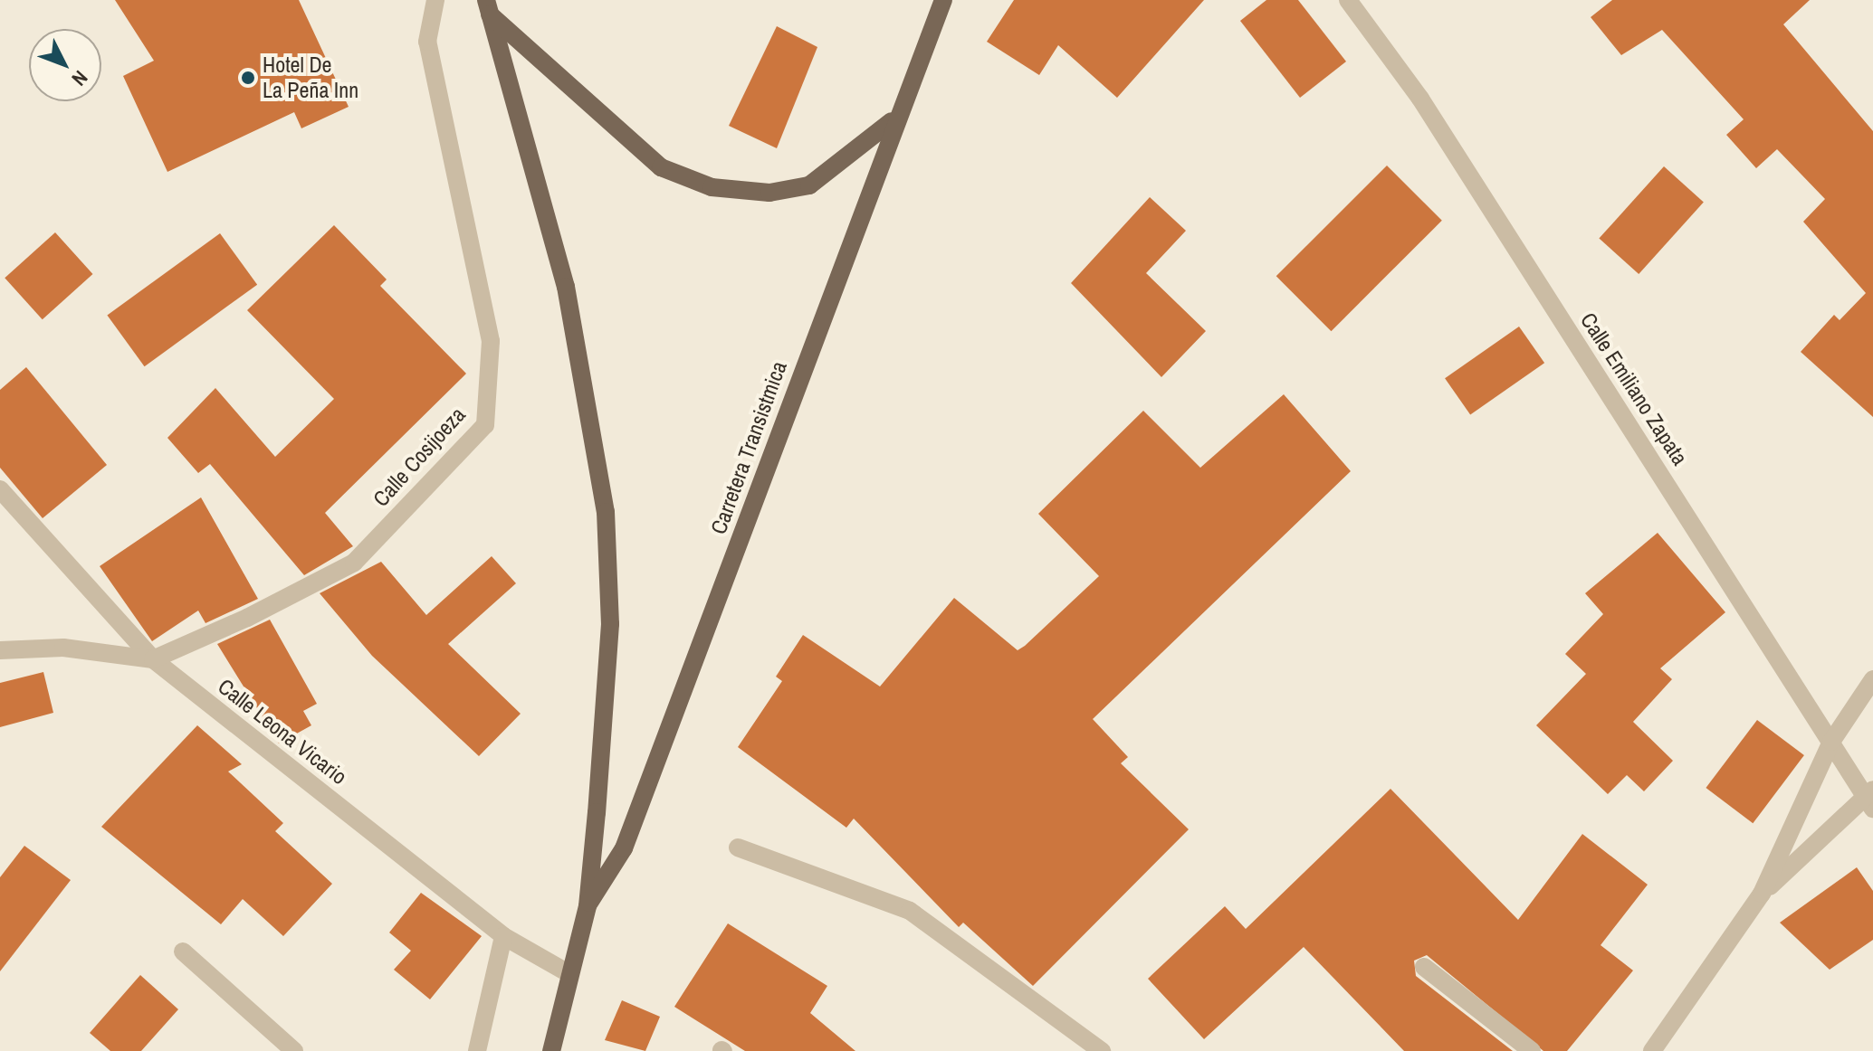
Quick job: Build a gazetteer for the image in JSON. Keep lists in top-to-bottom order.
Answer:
{
  "streets": {
    "main road": ["Carretera Transistmica"],
    "street": ["Calle Emiliano Zapata", "Calle Cosijoeza", "Calle Leona Vicario"]
  },
  "crossings": [
    ["Carretera Transistmica", "Calle Leona Vicario"],
    ["Calle Cosijoeza", "Calle Leona Vicario"]
  ],
  "places": ["Hotel De La Peña Inn"],
  "north": "bottom right"
}
